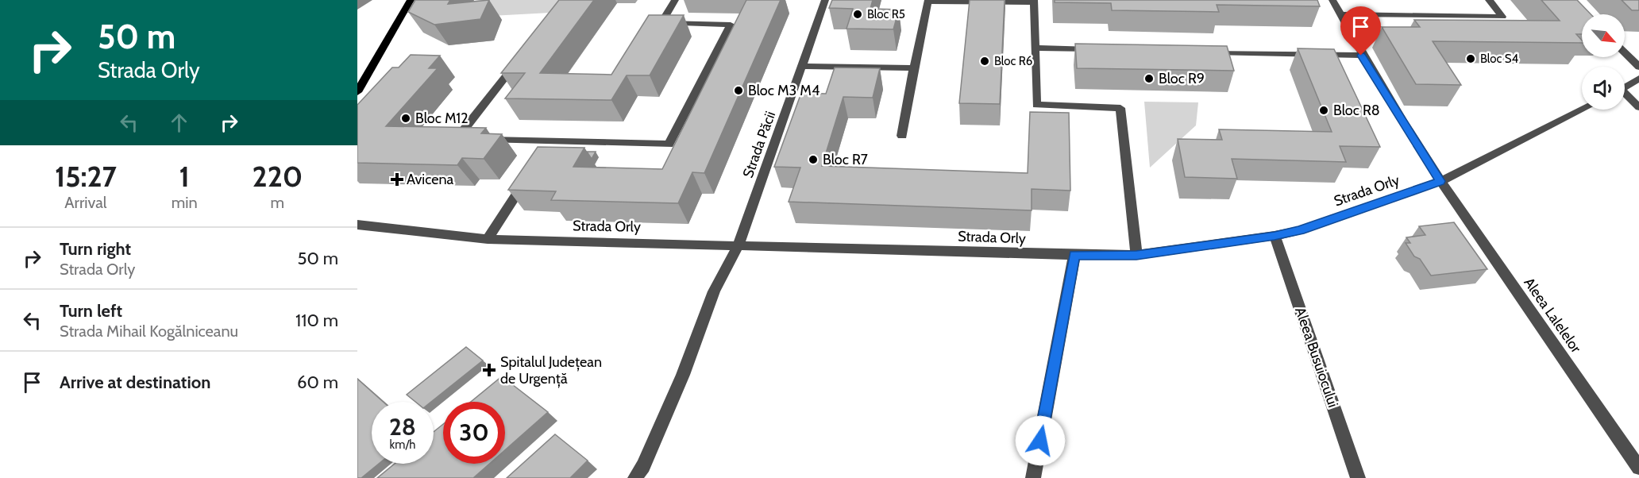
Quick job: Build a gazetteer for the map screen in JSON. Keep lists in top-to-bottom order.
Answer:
{
  "streets": {
    "street": [
      "Strada Păcii",
      "Strada Orly",
      "Aleea Lalelelor",
      "Aleea Busuiocului"
    ]
  },
  "crossings": [
    ["Strada Păcii", "Strada Orly"],
    ["Strada Orly", "Aleea Lalelelor"],
    ["Strada Orly", "Aleea Busuiocului"]
  ],
  "places": {
    "other": [
      "Bloc R5",
      "Bloc S4",
      "Bloc R6",
      "Bloc R9",
      "Bloc M3 M4",
      "Bloc R8",
      "Bloc M12",
      "Bloc R7"
    ],
    "health": ["Avicena", "Spitalul Județean de Urgență"]
  },
  "north": "bottom right",
  "page": {
    "turn": ["50 m", "Strada Orly"],
    "eta": [
      "15:27",
      "Arrival",
      "1",
      "min",
      "220",
      "m"
    ],
    "list": [
      {
        "name": "Turn right",
        "note": "Strada Orly",
        "value": "50 m"
      },
      {
        "name": "Turn left",
        "note": "Strada Mihail Kogălniceanu",
        "value": "110 m"
      },
      {
        "name": "Arrive at destination",
        "value": "60 m"
      }
    ],
    "speed": "28 km/h",
    "limit": "30"
  }
}
